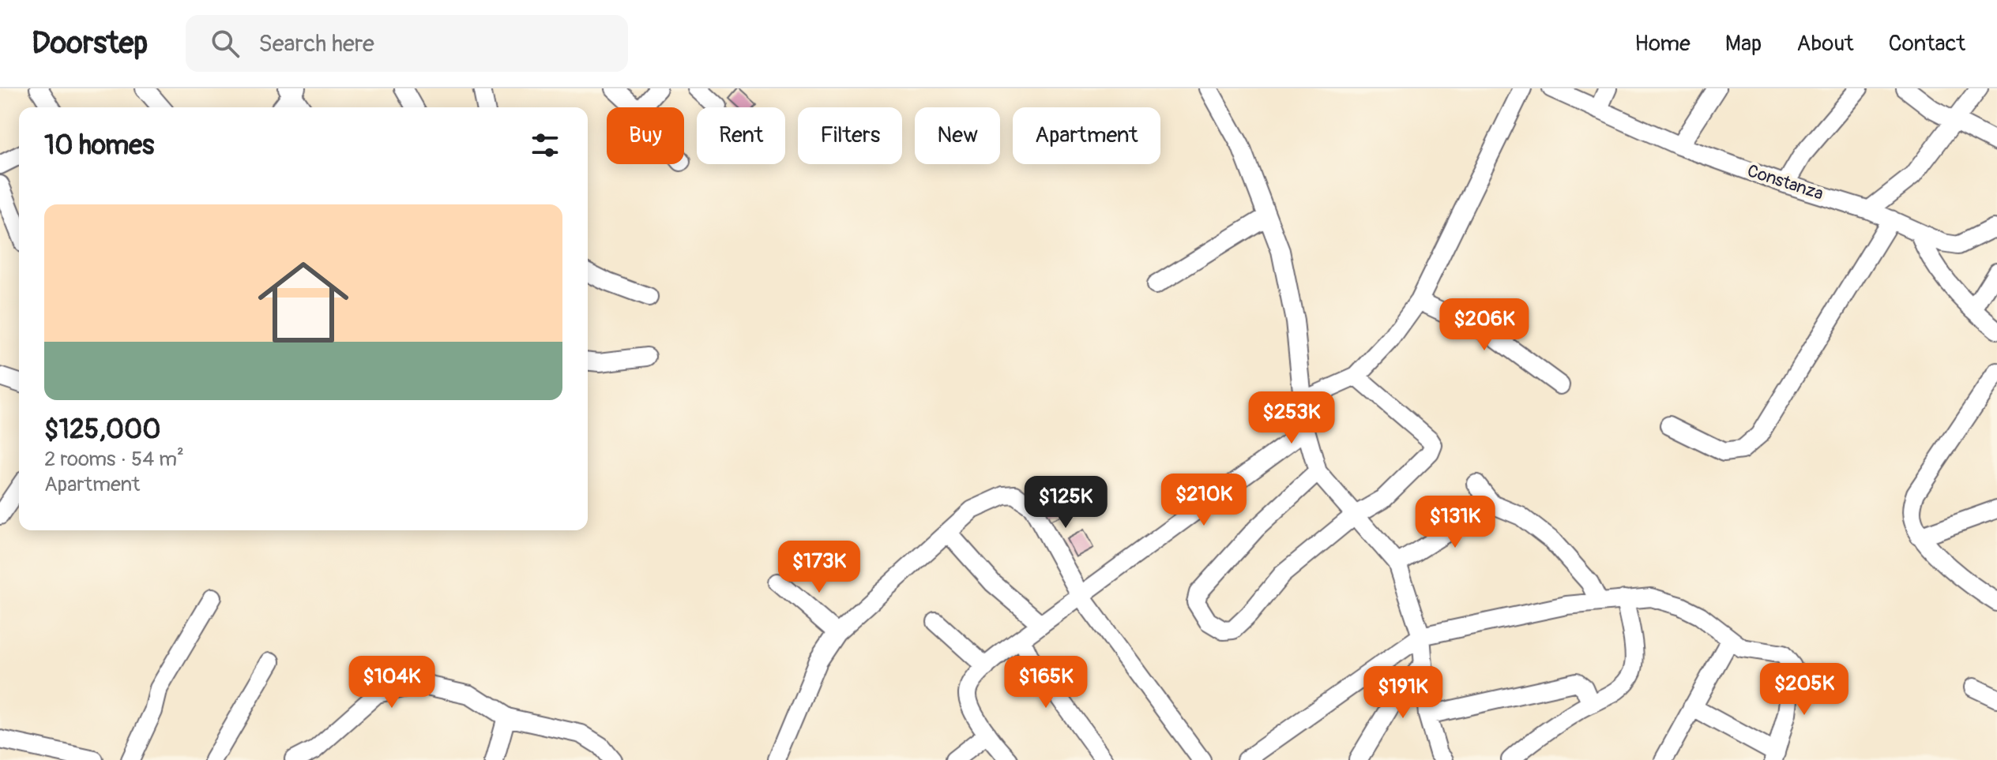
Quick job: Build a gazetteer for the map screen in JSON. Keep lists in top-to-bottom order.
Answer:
{
  "streets": {
    "street": ["Constanza"]
  },
  "page": {
    "header": "Doorstep",
    "search": "Search here",
    "nav": [
      "Home",
      "Map",
      "About",
      "Contact"
    ],
    "chip": [
      "Buy",
      "Rent",
      "Filters",
      "New",
      "Apartment"
    ],
    "heading": "10 homes",
    "list": [
      {
        "name": "$125,000",
        "note": "2 rooms · 54 m² · Apartment"
      }
    ],
    "price": [
      "$206K",
      "$253K",
      "$210K",
      "$125K",
      "$131K",
      "$173K",
      "$104K",
      "$165K",
      "$205K",
      "$191K"
    ]
  }
}
